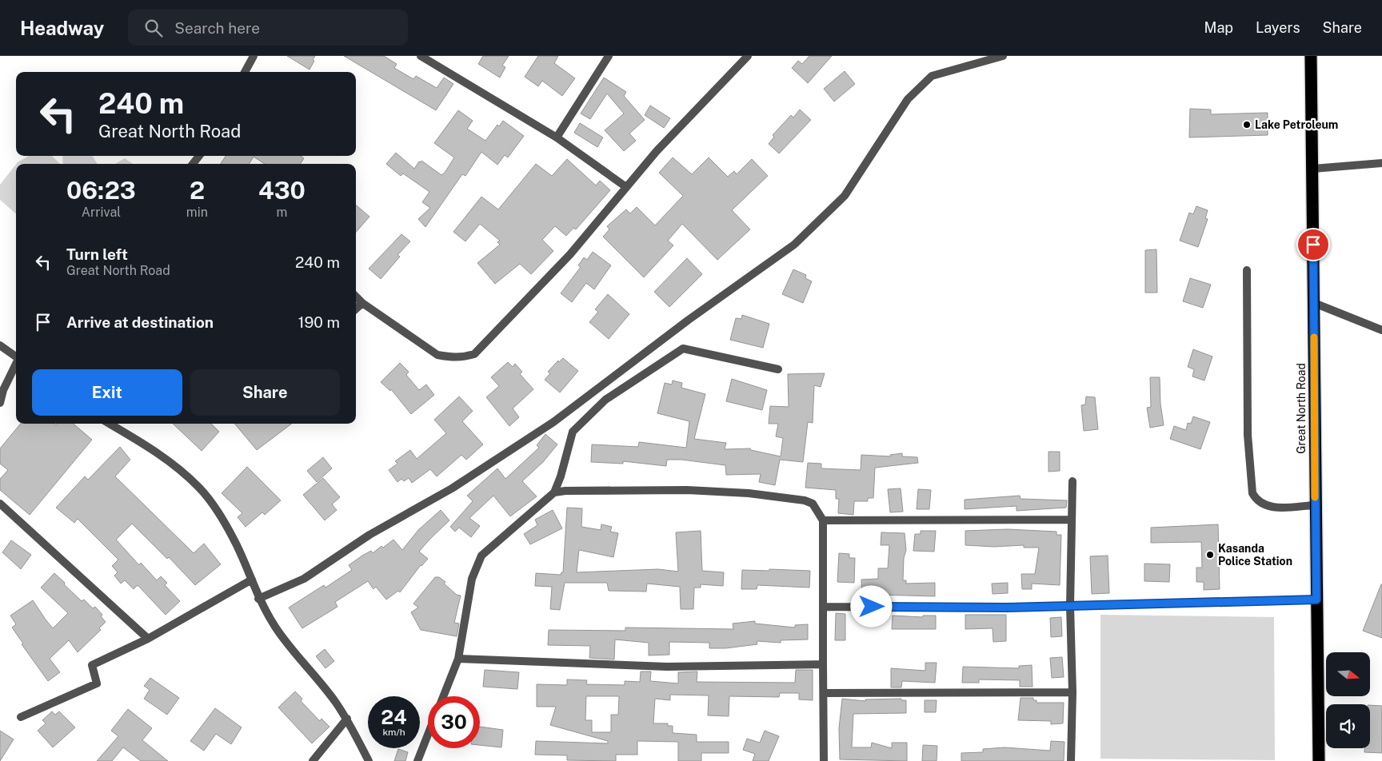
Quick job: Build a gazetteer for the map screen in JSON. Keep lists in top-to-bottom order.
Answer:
{
  "streets": {
    "highway": ["Great North Road"]
  },
  "places": ["Lake Petroleum", "Kasanda Police Station"],
  "north": "right",
  "page": {
    "header": "Headway",
    "search": "Search here",
    "nav": ["Map", "Layers", "Share"],
    "turn": ["240 m", "Great North Road"],
    "eta": [
      "06:23",
      "Arrival",
      "2",
      "min",
      "430",
      "m"
    ],
    "list": [
      {
        "name": "Turn left",
        "note": "Great North Road",
        "value": "240 m"
      },
      {
        "name": "Arrive at destination",
        "value": "190 m"
      }
    ],
    "buttons": ["Exit", "Share"],
    "speed": "24 km/h",
    "limit": "30"
  }
}
